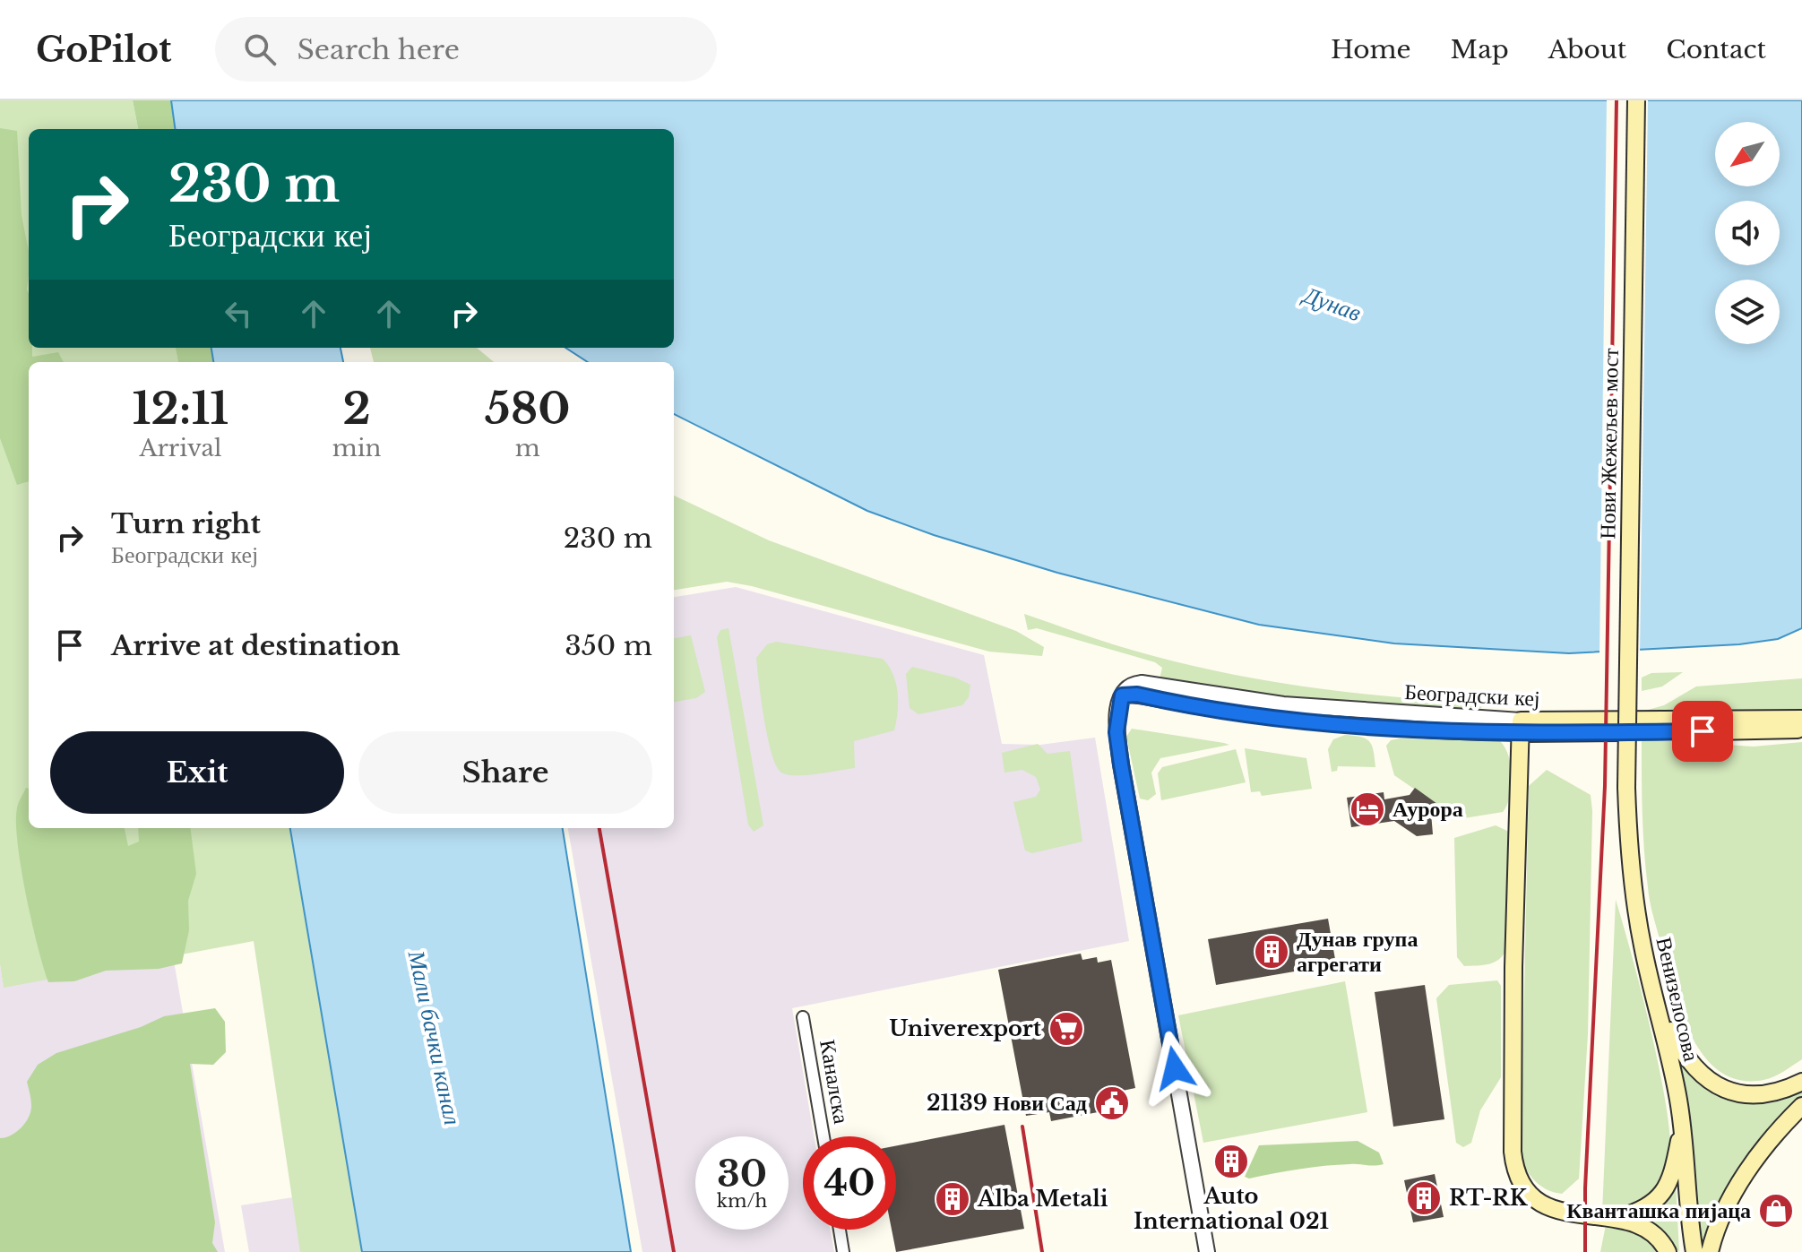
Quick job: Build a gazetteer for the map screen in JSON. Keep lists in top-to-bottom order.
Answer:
{
  "streets": {
    "main road": ["Нови Жежељев мост", "Београдски кеј", "Венизелосова"],
    "street": ["Каналска"]
  },
  "crossings": [
    ["Нови Жежељев мост", "Венизелосова"]
  ],
  "water": ["Дунав", "Мали бачки канал"],
  "places": {
    "hotel": ["Аурора"],
    "building": [
      "Дунав група агрегати",
      "Auto International 021",
      "RT-RK",
      "Alba Metali"
    ],
    "supermarket": ["Univerexport"],
    "public building": ["21139 Нови Сад"],
    "shop": ["Кванташка пијаца"]
  },
  "north": "bottom left",
  "page": {
    "header": "GoPilot",
    "search": "Search here",
    "nav": [
      "Home",
      "Map",
      "About",
      "Contact"
    ],
    "turn": ["230 m", "Београдски кеј"],
    "eta": [
      "12:11",
      "Arrival",
      "2",
      "min",
      "580",
      "m"
    ],
    "list": [
      {
        "name": "Turn right",
        "note": "Београдски кеј",
        "value": "230 m"
      },
      {
        "name": "Arrive at destination",
        "value": "350 m"
      }
    ],
    "buttons": ["Exit", "Share"],
    "speed": "30 km/h",
    "limit": "40"
  }
}
